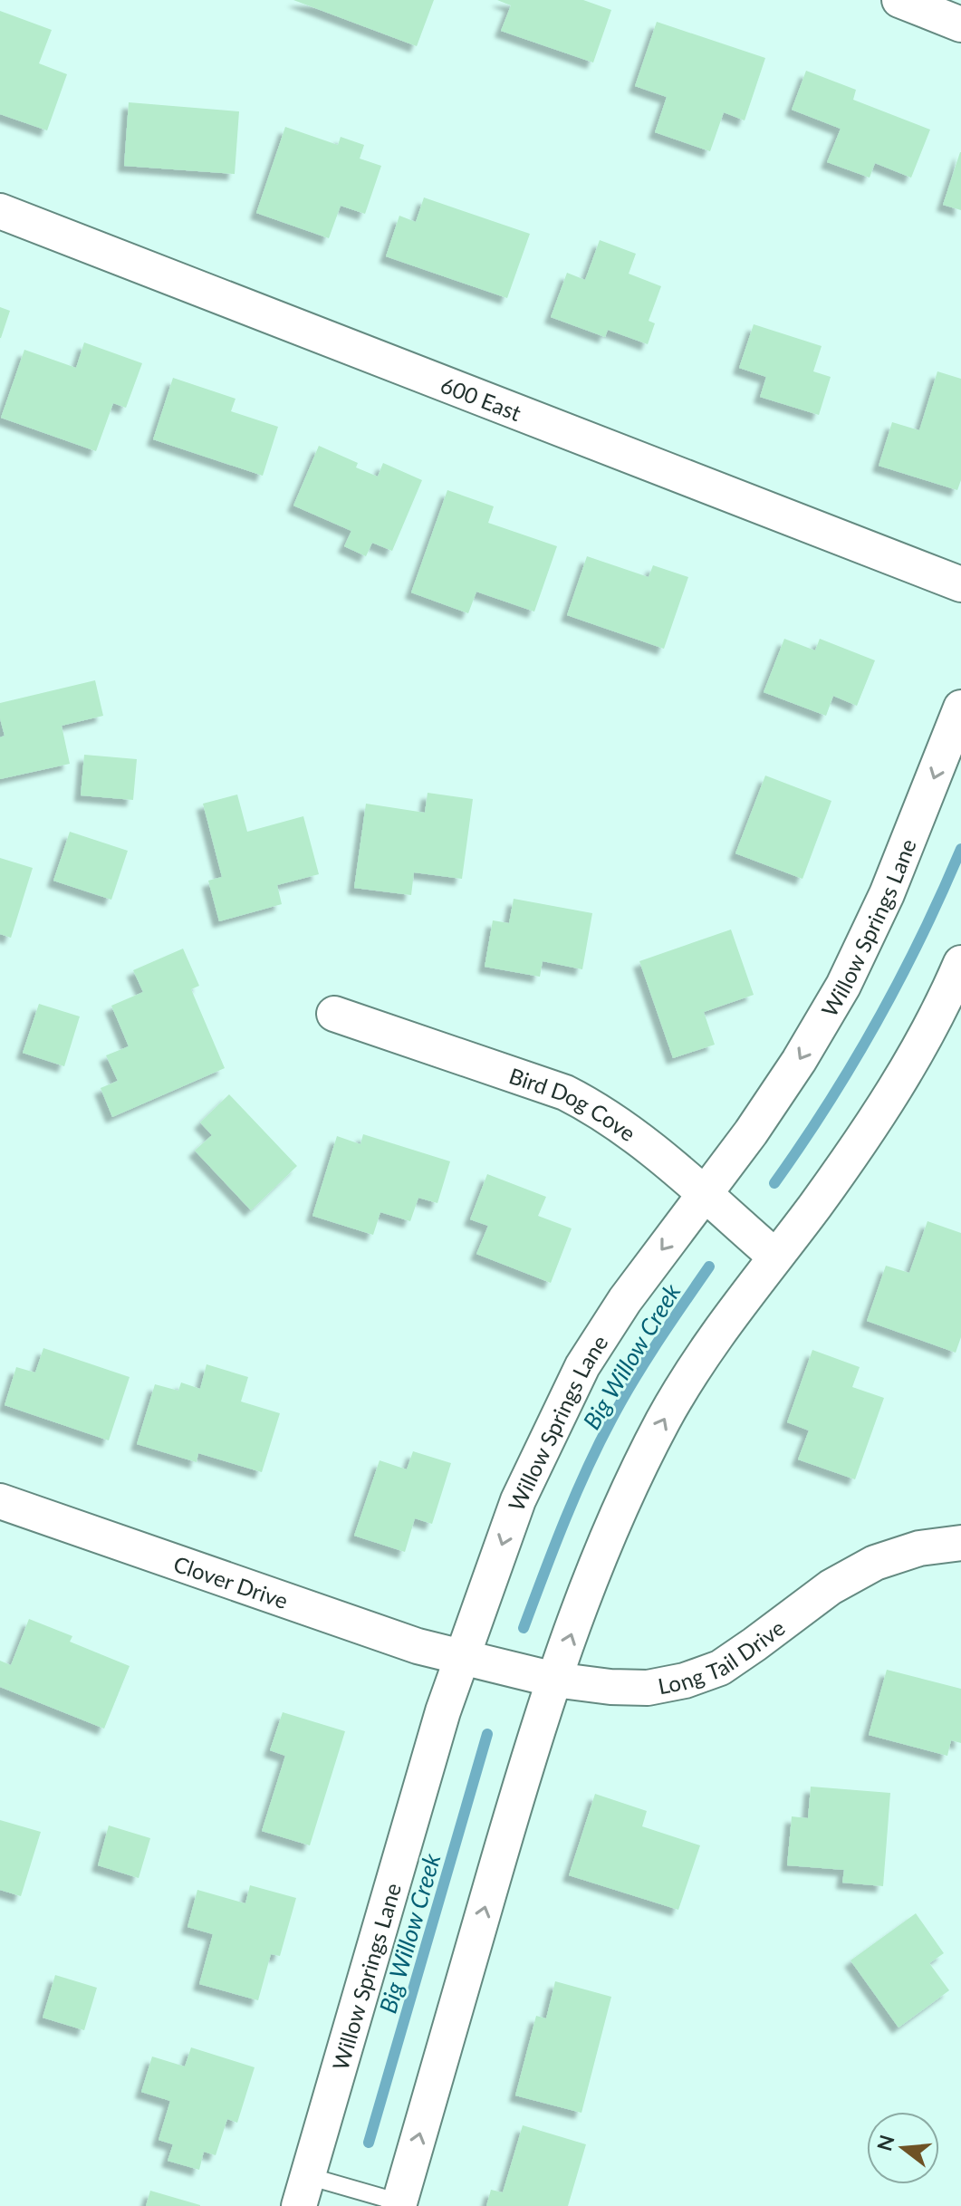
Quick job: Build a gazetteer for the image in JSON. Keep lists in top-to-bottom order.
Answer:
{
  "streets": {
    "street": [
      "600 East",
      "Willow Springs Lane",
      "Bird Dog Cove",
      "Clover Drive",
      "Long Tail Drive"
    ]
  },
  "crossings": [
    ["Willow Springs Lane", "Bird Dog Cove"],
    ["Willow Springs Lane", "Clover Drive"],
    ["Willow Springs Lane", "Long Tail Drive"],
    ["Clover Drive", "Long Tail Drive"]
  ],
  "water": ["Big Willow Creek"],
  "north": "left"
}
